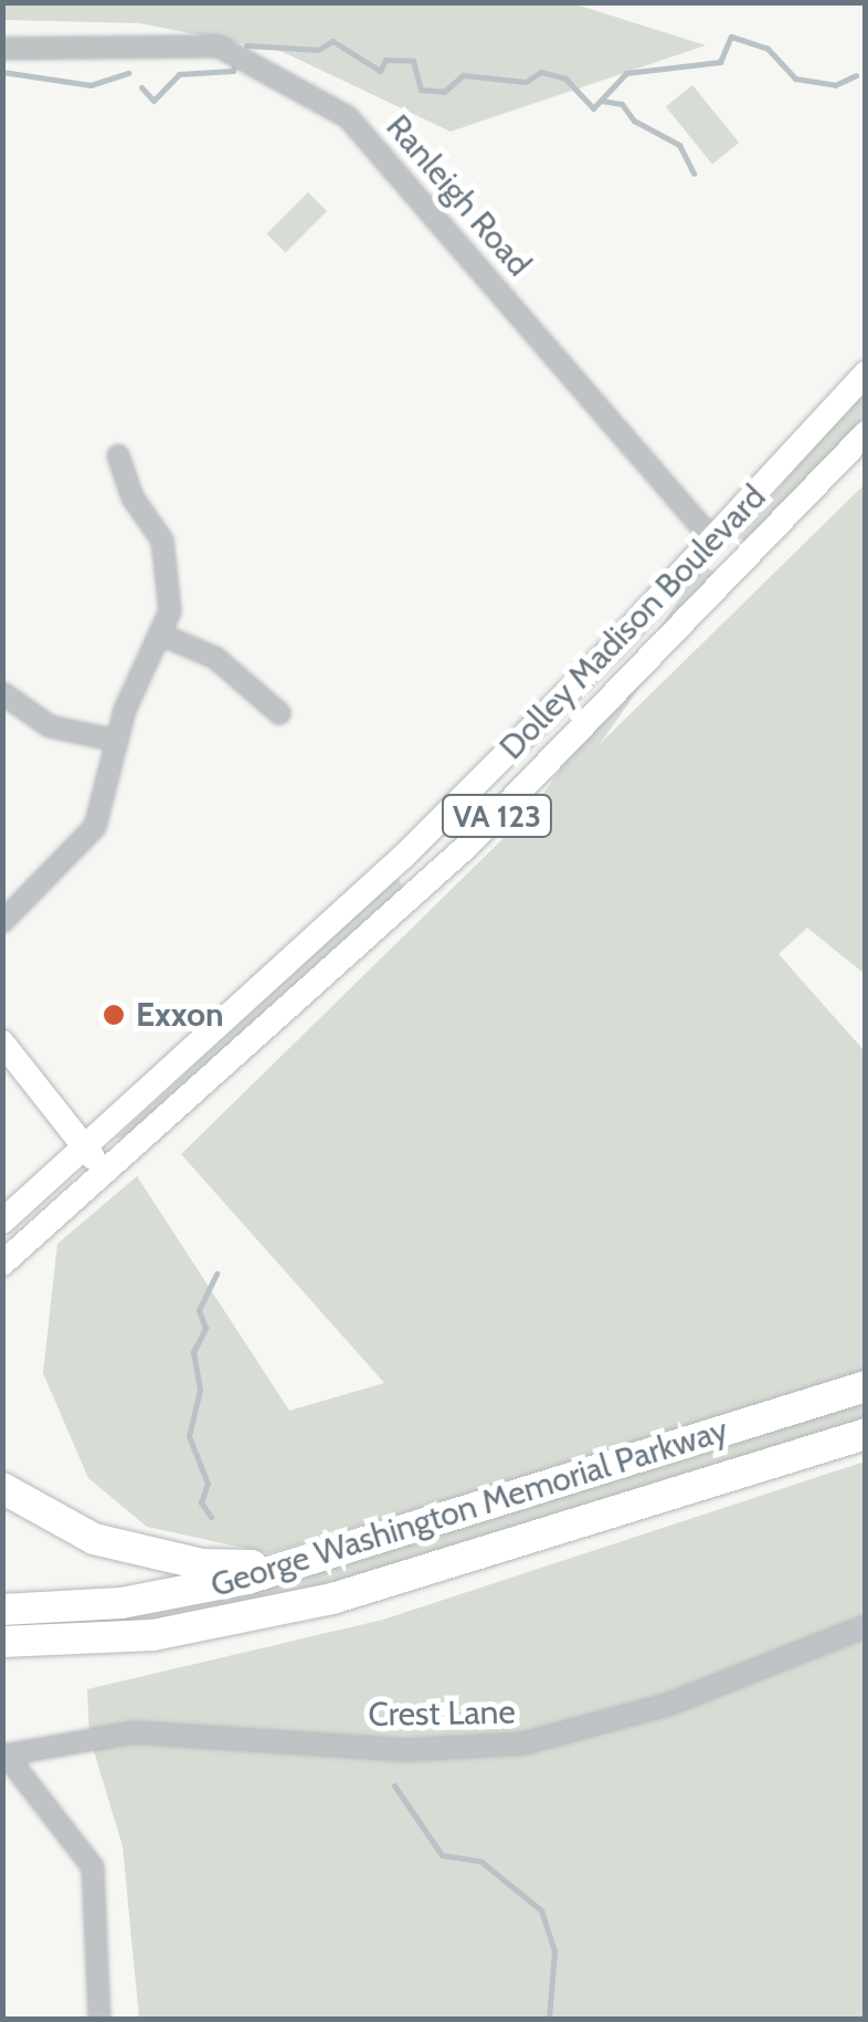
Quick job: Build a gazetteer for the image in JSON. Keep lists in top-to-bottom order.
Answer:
{
  "streets": {
    "highway": ["George Washington Memorial Parkway"],
    "main road": ["Dolley Madison Boulevard", "VA 123"],
    "street": ["Ranleigh Road", "Crest Lane"]
  },
  "crossings": [
    ["Ranleigh Road", "Dolley Madison Boulevard"]
  ],
  "places": ["Exxon"]
}
